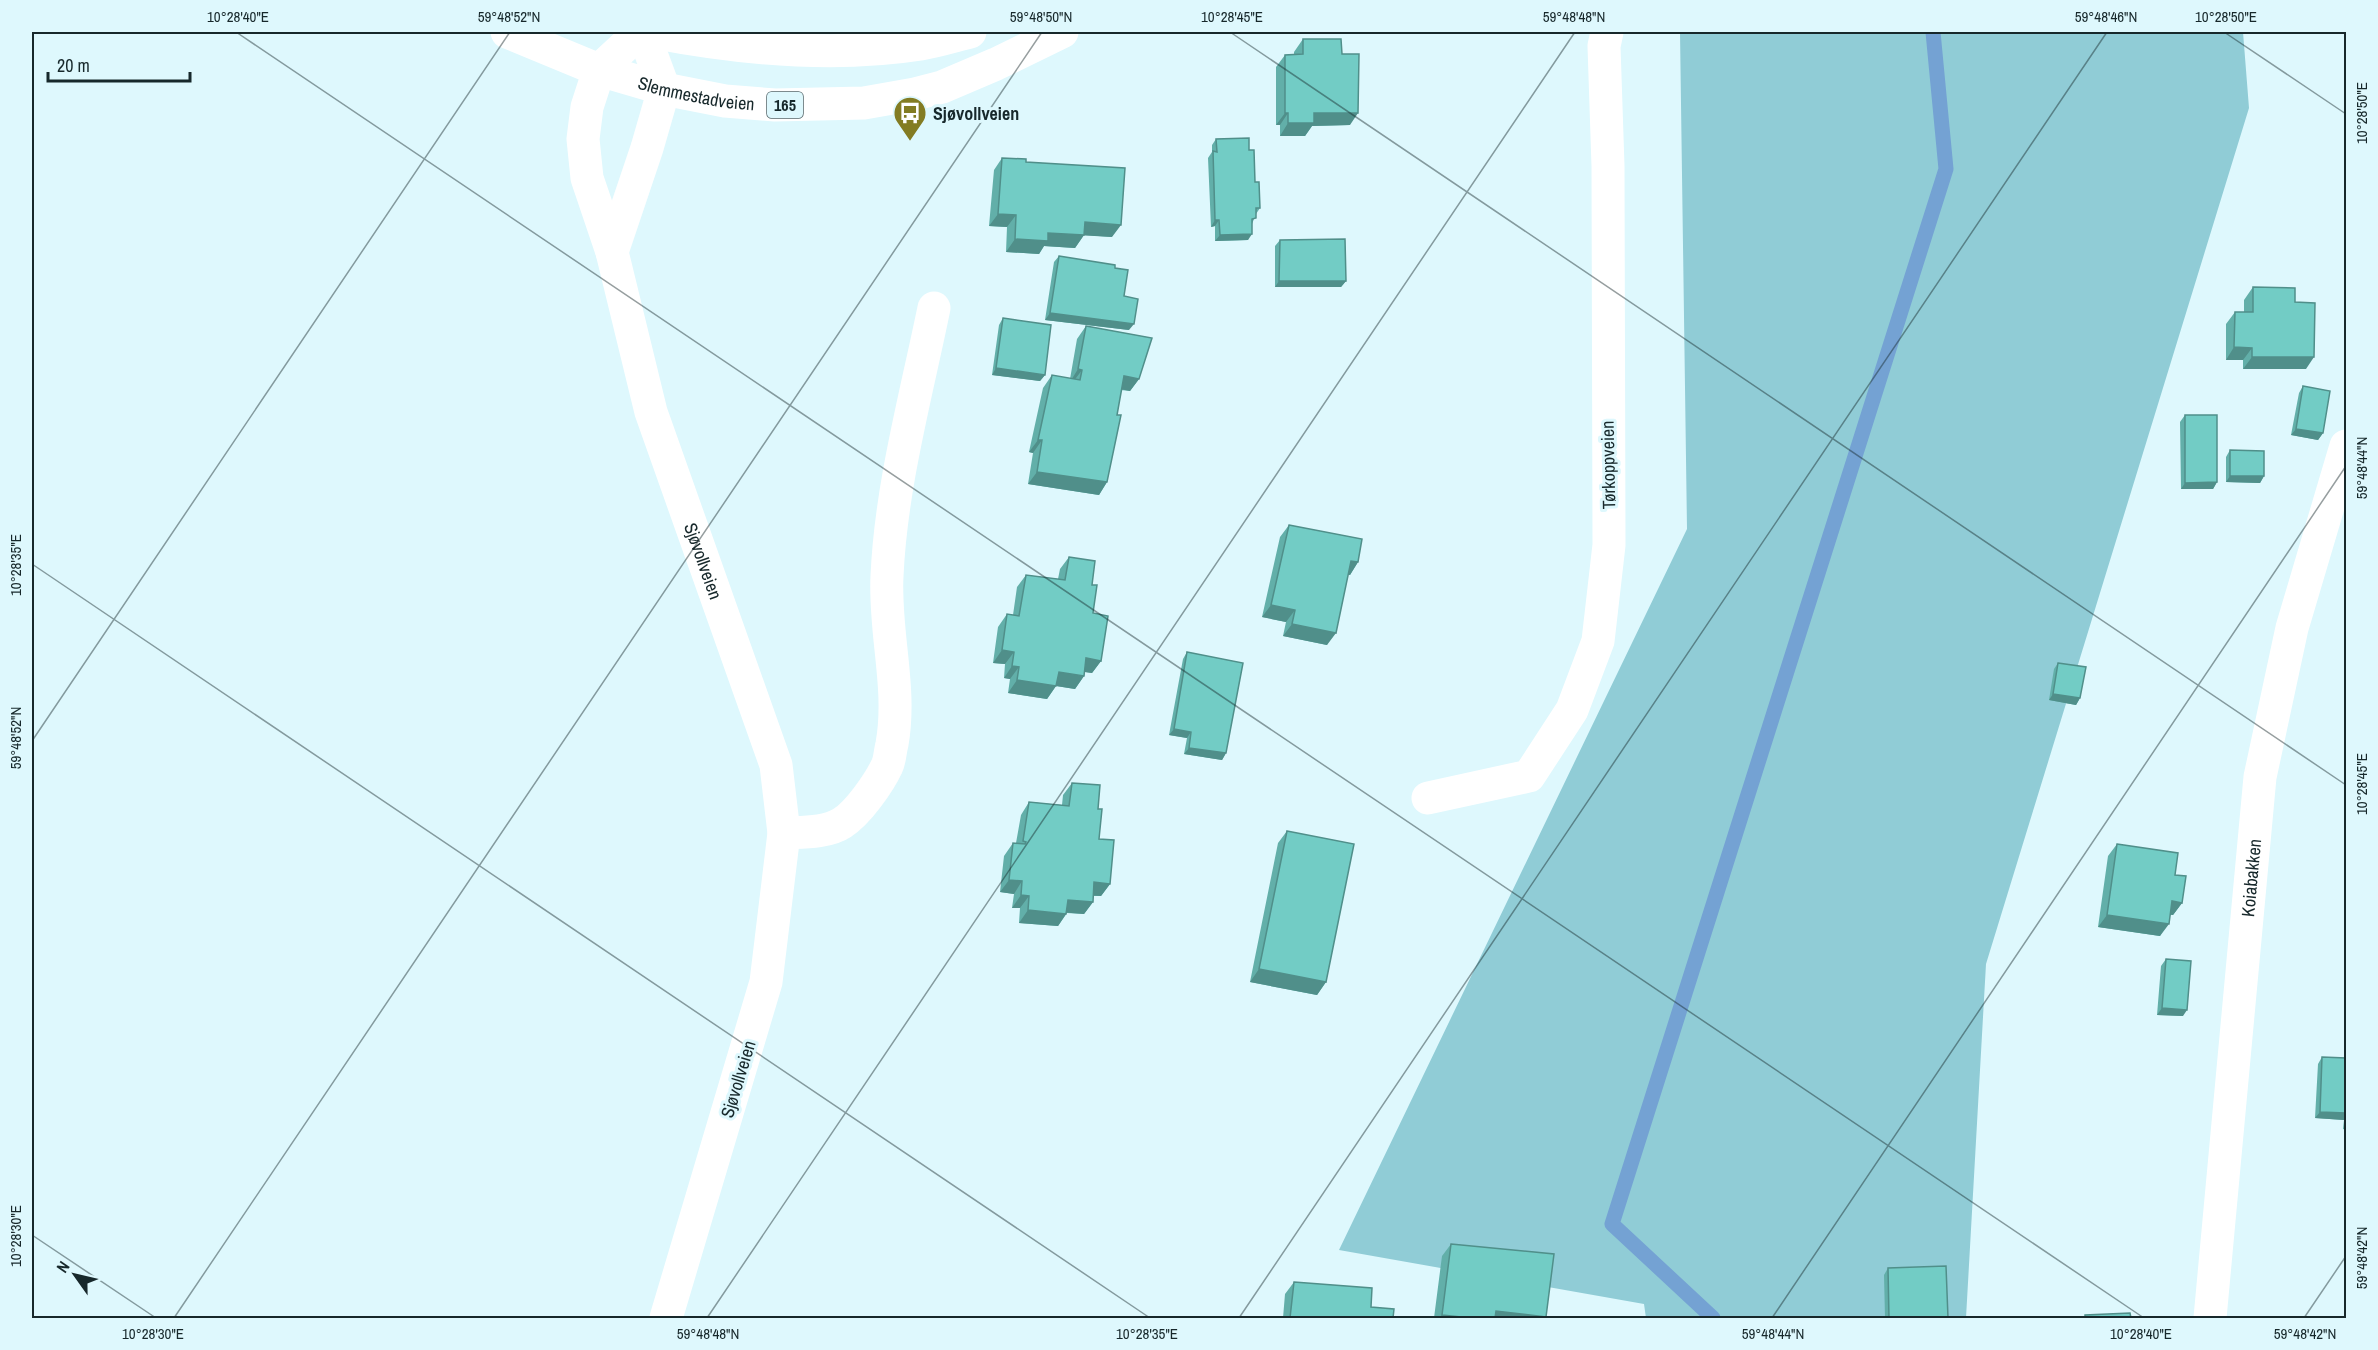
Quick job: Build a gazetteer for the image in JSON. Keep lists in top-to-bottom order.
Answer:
{
  "streets": {
    "street": [
      "Slemmestadveien",
      "165",
      "Tørkoppveien",
      "Sjøvollveien",
      "Koiabakken"
    ]
  },
  "crossings": [
    ["Slemmestadveien", "Sjøvollveien"]
  ],
  "places": {
    "bus stop": ["Sjøvollveien"]
  },
  "scale_bar": "20 m",
  "north": "top left",
  "coordinates": [
    "10°28'40\"E",
    "59°48'52\"N",
    "59°48'50\"N",
    "10°28'45\"E",
    "59°48'48\"N",
    "59°48'46\"N",
    "10°28'50\"E",
    "59°48'44\"N",
    "10°28'35\"E",
    "10°28'30\"E",
    "59°48'42\"N"
  ]
}
